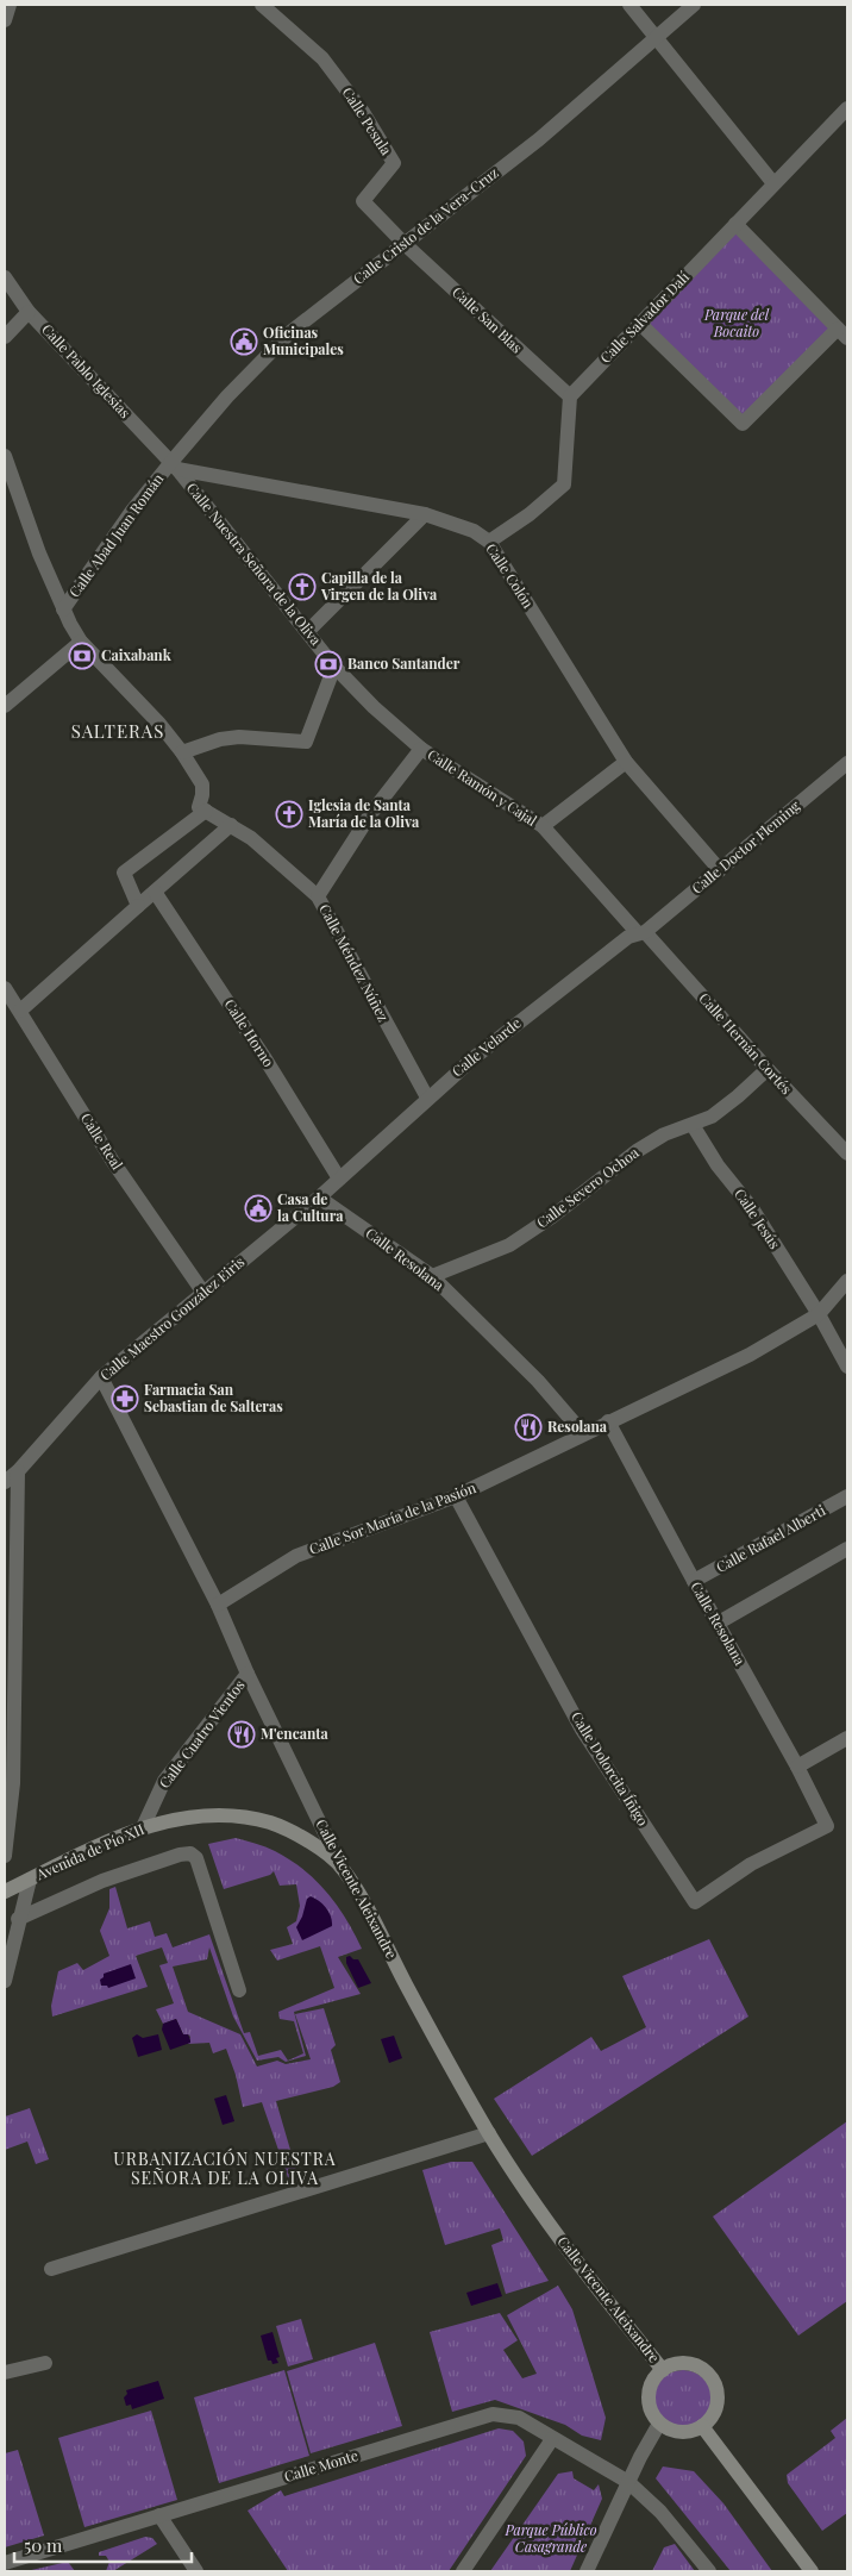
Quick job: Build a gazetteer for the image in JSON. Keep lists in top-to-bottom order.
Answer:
{
  "streets": {
    "main road": ["Avenida de Pío XII", "Calle Vicente Aleixandre"],
    "street": [
      "Calle Pesula",
      "Calle Cristo de la Vera-Cruz",
      "Calle Salvador Dalí",
      "Calle San Blas",
      "Calle Pablo Iglesias",
      "Calle Abad Juan Román",
      "Calle Nuestra Señora de la Oliva",
      "Calle Colón",
      "Calle Ramón y Cajal",
      "Calle Doctor Fleming",
      "Calle Méndez Núñez",
      "Calle Horno",
      "Calle Hernán Cortés",
      "Calle Velarde",
      "Calle Real",
      "Calle Severo Ochoa",
      "Calle Jesús",
      "Calle Resolana",
      "Calle Maestro González Eiris",
      "Calle Sor María de la Pasión",
      "Calle Rafael Alberti",
      "Calle Cuatro Vientos",
      "Calle Dolorcita Íñigo",
      "Calle Monte"
    ]
  },
  "crossings": [
    ["Calle Pesula", "Calle Cristo de la Vera-Cruz"],
    ["Calle Pesula", "Calle San Blas"],
    ["Calle Cristo de la Vera-Cruz", "Calle San Blas"],
    ["Calle Cristo de la Vera-Cruz", "Calle Pablo Iglesias"],
    ["Calle Cristo de la Vera-Cruz", "Calle Abad Juan Román"],
    ["Calle Cristo de la Vera-Cruz", "Calle Nuestra Señora de la Oliva"],
    ["Calle Cristo de la Vera-Cruz", "Calle Colón"],
    ["Calle Salvador Dalí", "Calle San Blas"],
    ["Calle Pablo Iglesias", "Calle Abad Juan Román"],
    ["Calle Pablo Iglesias", "Calle Nuestra Señora de la Oliva"],
    ["Calle Pablo Iglesias", "Calle Colón"],
    ["Calle Abad Juan Román", "Calle Nuestra Señora de la Oliva"],
    ["Calle Abad Juan Román", "Calle Colón"],
    ["Calle Nuestra Señora de la Oliva", "Calle Colón"],
    ["Calle Nuestra Señora de la Oliva", "Calle Ramón y Cajal"],
    ["Calle Colón", "Calle Doctor Fleming"],
    ["Calle Ramón y Cajal", "Calle Doctor Fleming"],
    ["Calle Ramón y Cajal", "Calle Hernán Cortés"],
    ["Calle Ramón y Cajal", "Calle Velarde"],
    ["Calle Doctor Fleming", "Calle Hernán Cortés"],
    ["Calle Doctor Fleming", "Calle Velarde"],
    ["Calle Méndez Núñez", "Calle Velarde"],
    ["Calle Horno", "Calle Velarde"],
    ["Calle Horno", "Calle Maestro González Eiris"],
    ["Calle Hernán Cortés", "Calle Velarde"],
    ["Calle Hernán Cortés", "Calle Severo Ochoa"],
    ["Calle Velarde", "Calle Maestro González Eiris"],
    ["Calle Real", "Calle Maestro González Eiris"],
    ["Calle Severo Ochoa", "Calle Jesús"],
    ["Calle Severo Ochoa", "Calle Resolana"],
    ["Calle Jesús", "Calle Sor María de la Pasión"],
    ["Calle Resolana", "Calle Maestro González Eiris"],
    ["Calle Resolana", "Calle Sor María de la Pasión"],
    ["Calle Resolana", "Calle Rafael Alberti"],
    ["Calle Resolana", "Calle Dolorcita Íñigo"],
    ["Calle Maestro González Eiris", "Calle Vicente Aleixandre"],
    ["Calle Sor María de la Pasión", "Calle Dolorcita Íñigo"],
    ["Calle Sor María de la Pasión", "Calle Vicente Aleixandre"],
    ["Calle Cuatro Vientos", "Avenida de Pío XII"],
    ["Calle Cuatro Vientos", "Calle Vicente Aleixandre"],
    ["Avenida de Pío XII", "Calle Vicente Aleixandre"]
  ],
  "districts": ["SALTERAS", "URBANIZACIÓN NUESTRA SEÑORA DE LA OLIVA"],
  "parks": ["Parque del Bocaito", "Parque Público Casagrande"],
  "places": {
    "public building": ["Oficinas Municipales", "Casa de la Cultura"],
    "church": ["Capilla de la Virgen de la Oliva", "Iglesia de Santa María de la Oliva"],
    "bank": ["Caixabank", "Banco Santander"],
    "pharmacy": ["Farmacia San Sebastian de Salteras"],
    "restaurant": ["Resolana", "M'encanta"]
  },
  "scale_bar": "50 m"
}
